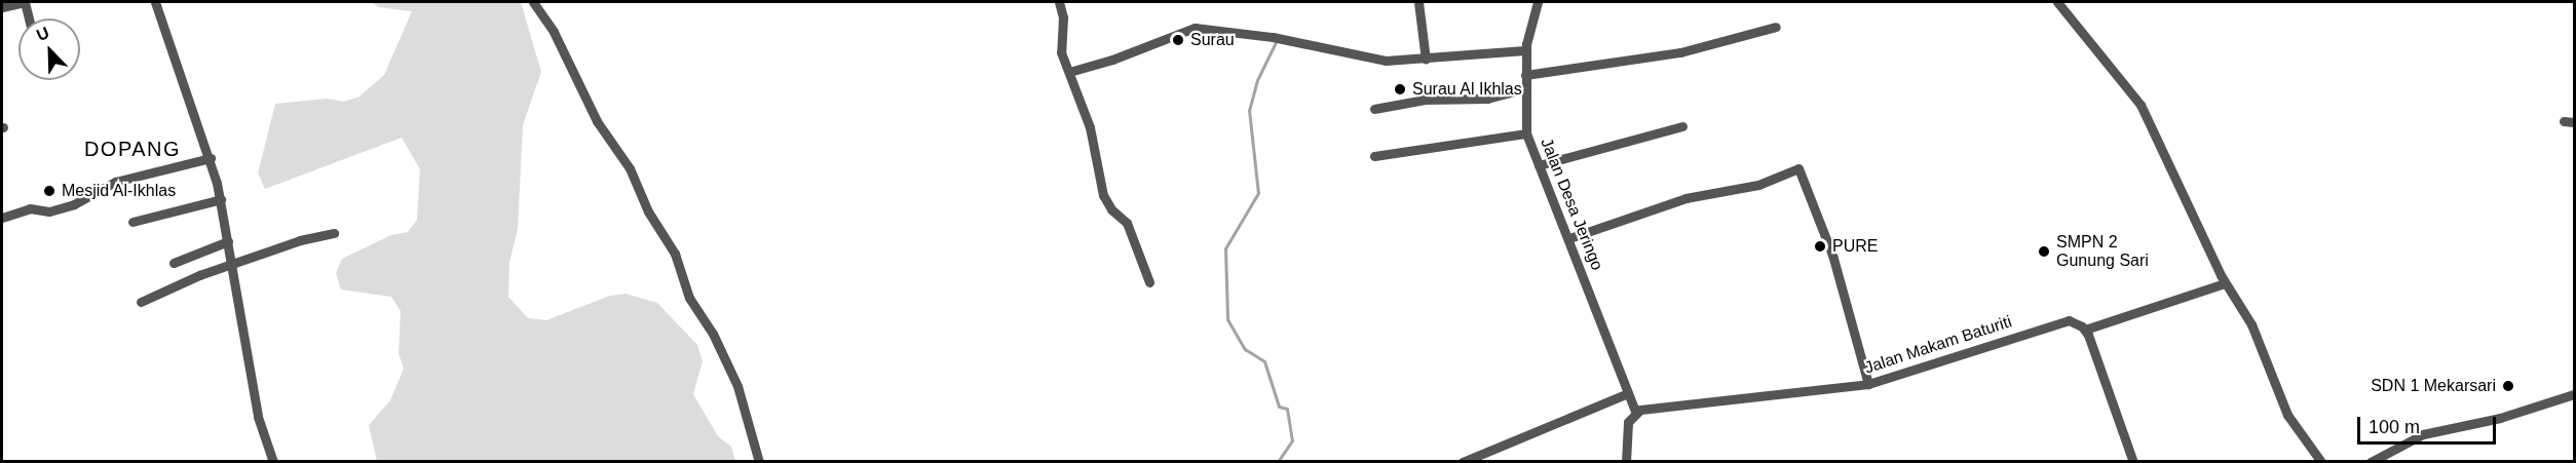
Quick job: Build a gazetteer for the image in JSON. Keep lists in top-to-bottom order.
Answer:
{
  "streets": {
    "street": ["Jalan Desa Jeringo", "Jalan Makam Baturiti"]
  },
  "crossings": [
    ["Jalan Desa Jeringo", "Jalan Makam Baturiti"]
  ],
  "districts": ["DOPANG"],
  "places": [
    "Surau",
    "Surau Al Ikhlas",
    "Mesjid Al-Ikhlas",
    "PURE",
    "SMPN 2 Gunung Sari",
    "SDN 1 Mekarsari"
  ],
  "scale_bar": "100 m",
  "north": "top left"
}
